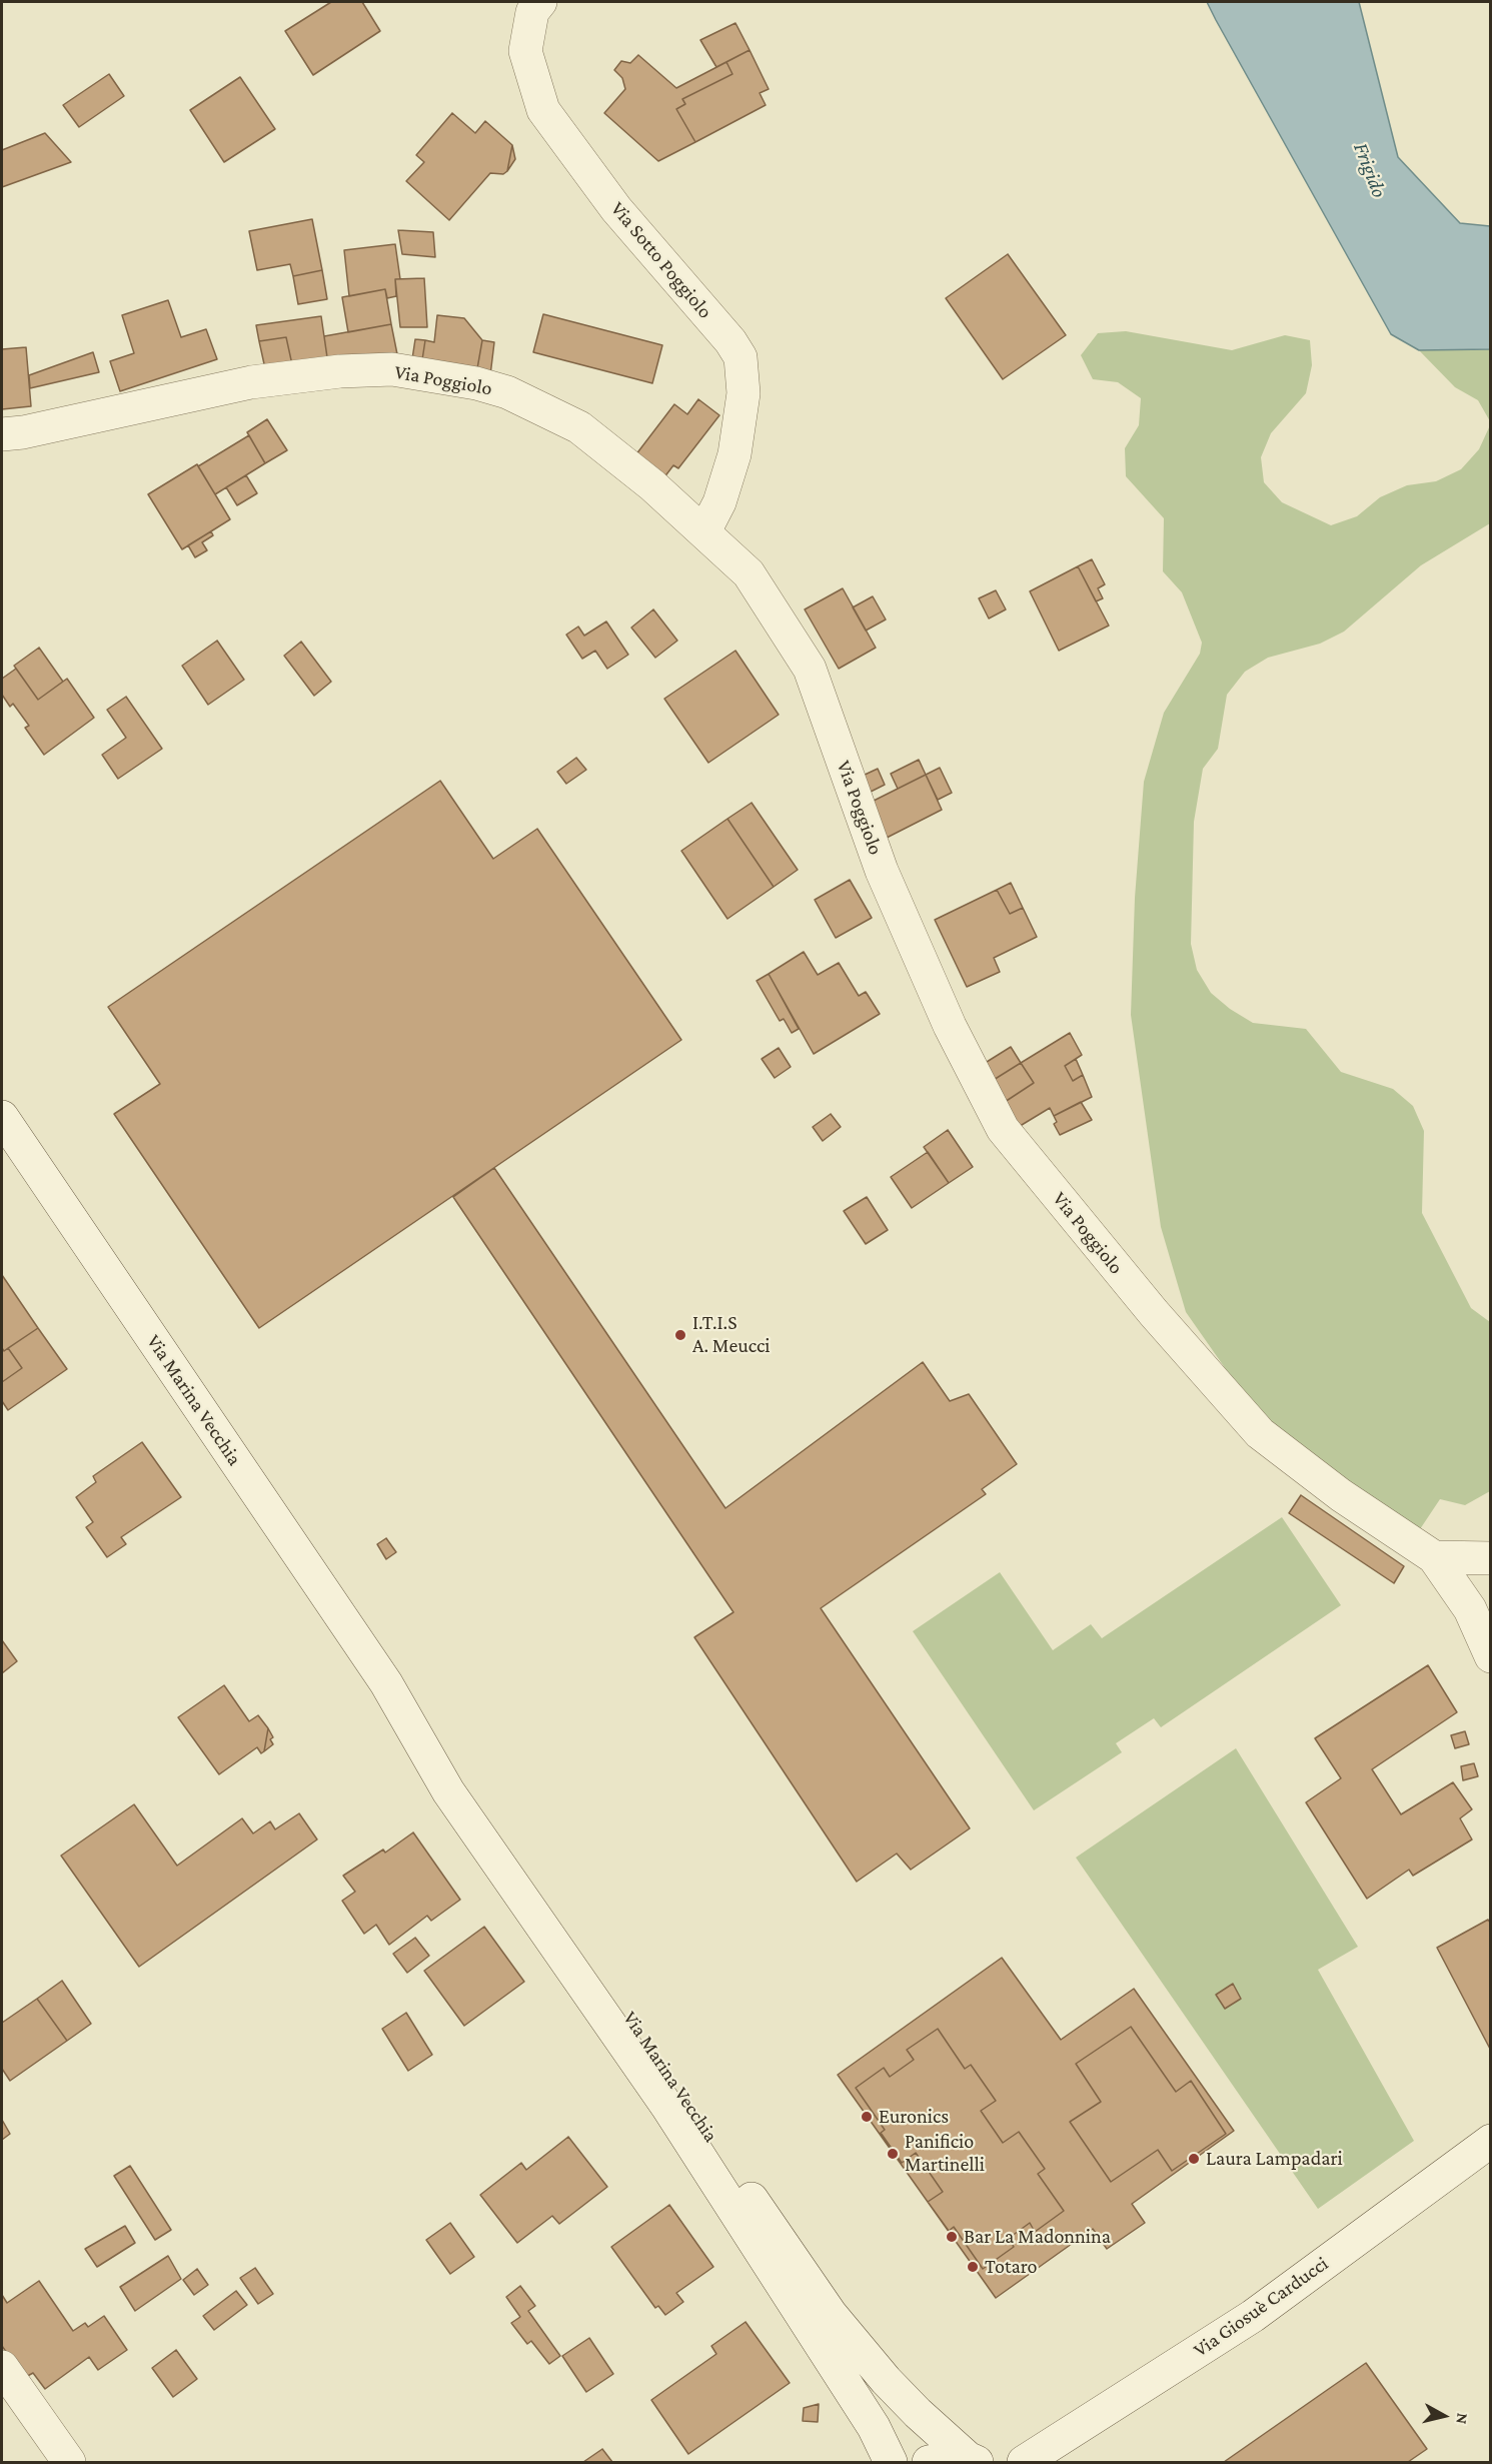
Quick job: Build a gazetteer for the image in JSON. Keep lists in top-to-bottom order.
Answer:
{
  "streets": {
    "main road": [
      "Via Sotto Poggiolo",
      "Via Poggiolo",
      "Via Marina Vecchia",
      "Via Giosuè Carducci"
    ]
  },
  "crossings": [
    ["Via Sotto Poggiolo", "Via Poggiolo"]
  ],
  "water": ["Frigido"],
  "places": [
    "I.T.I.S A. Meucci",
    "Euronics",
    "Panificio Martinelli",
    "Laura Lampadari",
    "Bar La Madonnina",
    "Totaro"
  ],
  "north": "right"
}
